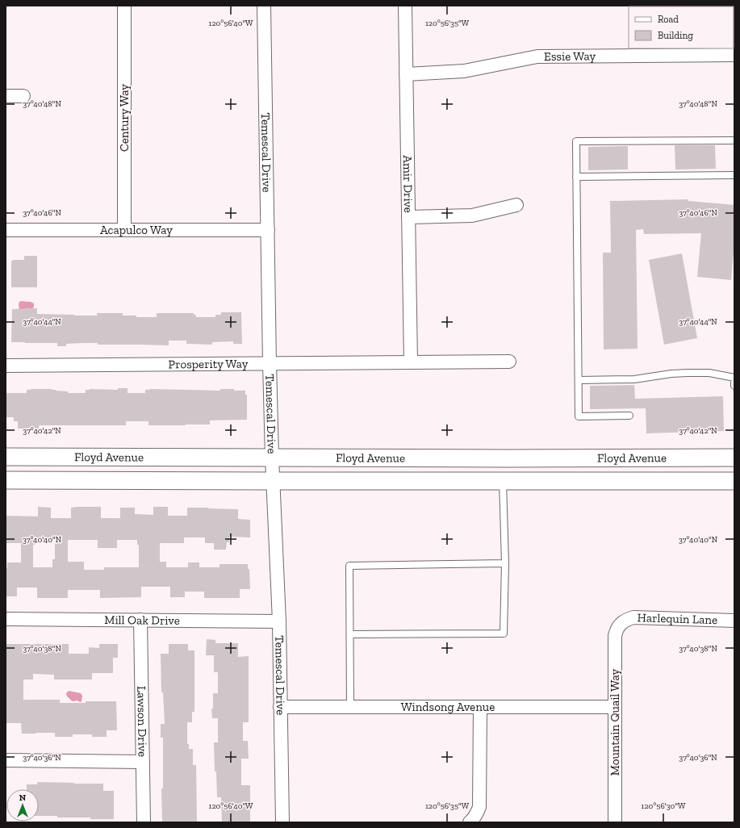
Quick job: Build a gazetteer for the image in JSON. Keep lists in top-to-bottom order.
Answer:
{
  "streets": {
    "street": [
      "Essie Way",
      "Century Way",
      "Temescal Drive",
      "Amir Drive",
      "Acapulco Way",
      "Prosperity Way",
      "Floyd Avenue",
      "Harlequin Lane",
      "Mill Oak Drive",
      "Windsong Avenue",
      "Lawson Drive",
      "Mountain Quail Way"
    ]
  },
  "crossings": [
    ["Essie Way", "Amir Drive"],
    ["Century Way", "Acapulco Way"],
    ["Temescal Drive", "Acapulco Way"],
    ["Temescal Drive", "Prosperity Way"],
    ["Temescal Drive", "Floyd Avenue"],
    ["Temescal Drive", "Mill Oak Drive"],
    ["Temescal Drive", "Windsong Avenue"],
    ["Amir Drive", "Prosperity Way"],
    ["Harlequin Lane", "Mountain Quail Way"],
    ["Mill Oak Drive", "Lawson Drive"],
    ["Windsong Avenue", "Mountain Quail Way"]
  ],
  "legend": ["Road", "Building"],
  "north": "top",
  "coordinates": [
    "120°56'40\"W",
    "120°56'35\"W",
    "37°40'48\"N",
    "37°40'46\"N",
    "37°40'44\"N",
    "37°40'42\"N",
    "37°40'40\"N",
    "37°40'38\"N",
    "37°40'36\"N",
    "120°56'30\"W"
  ]
}
